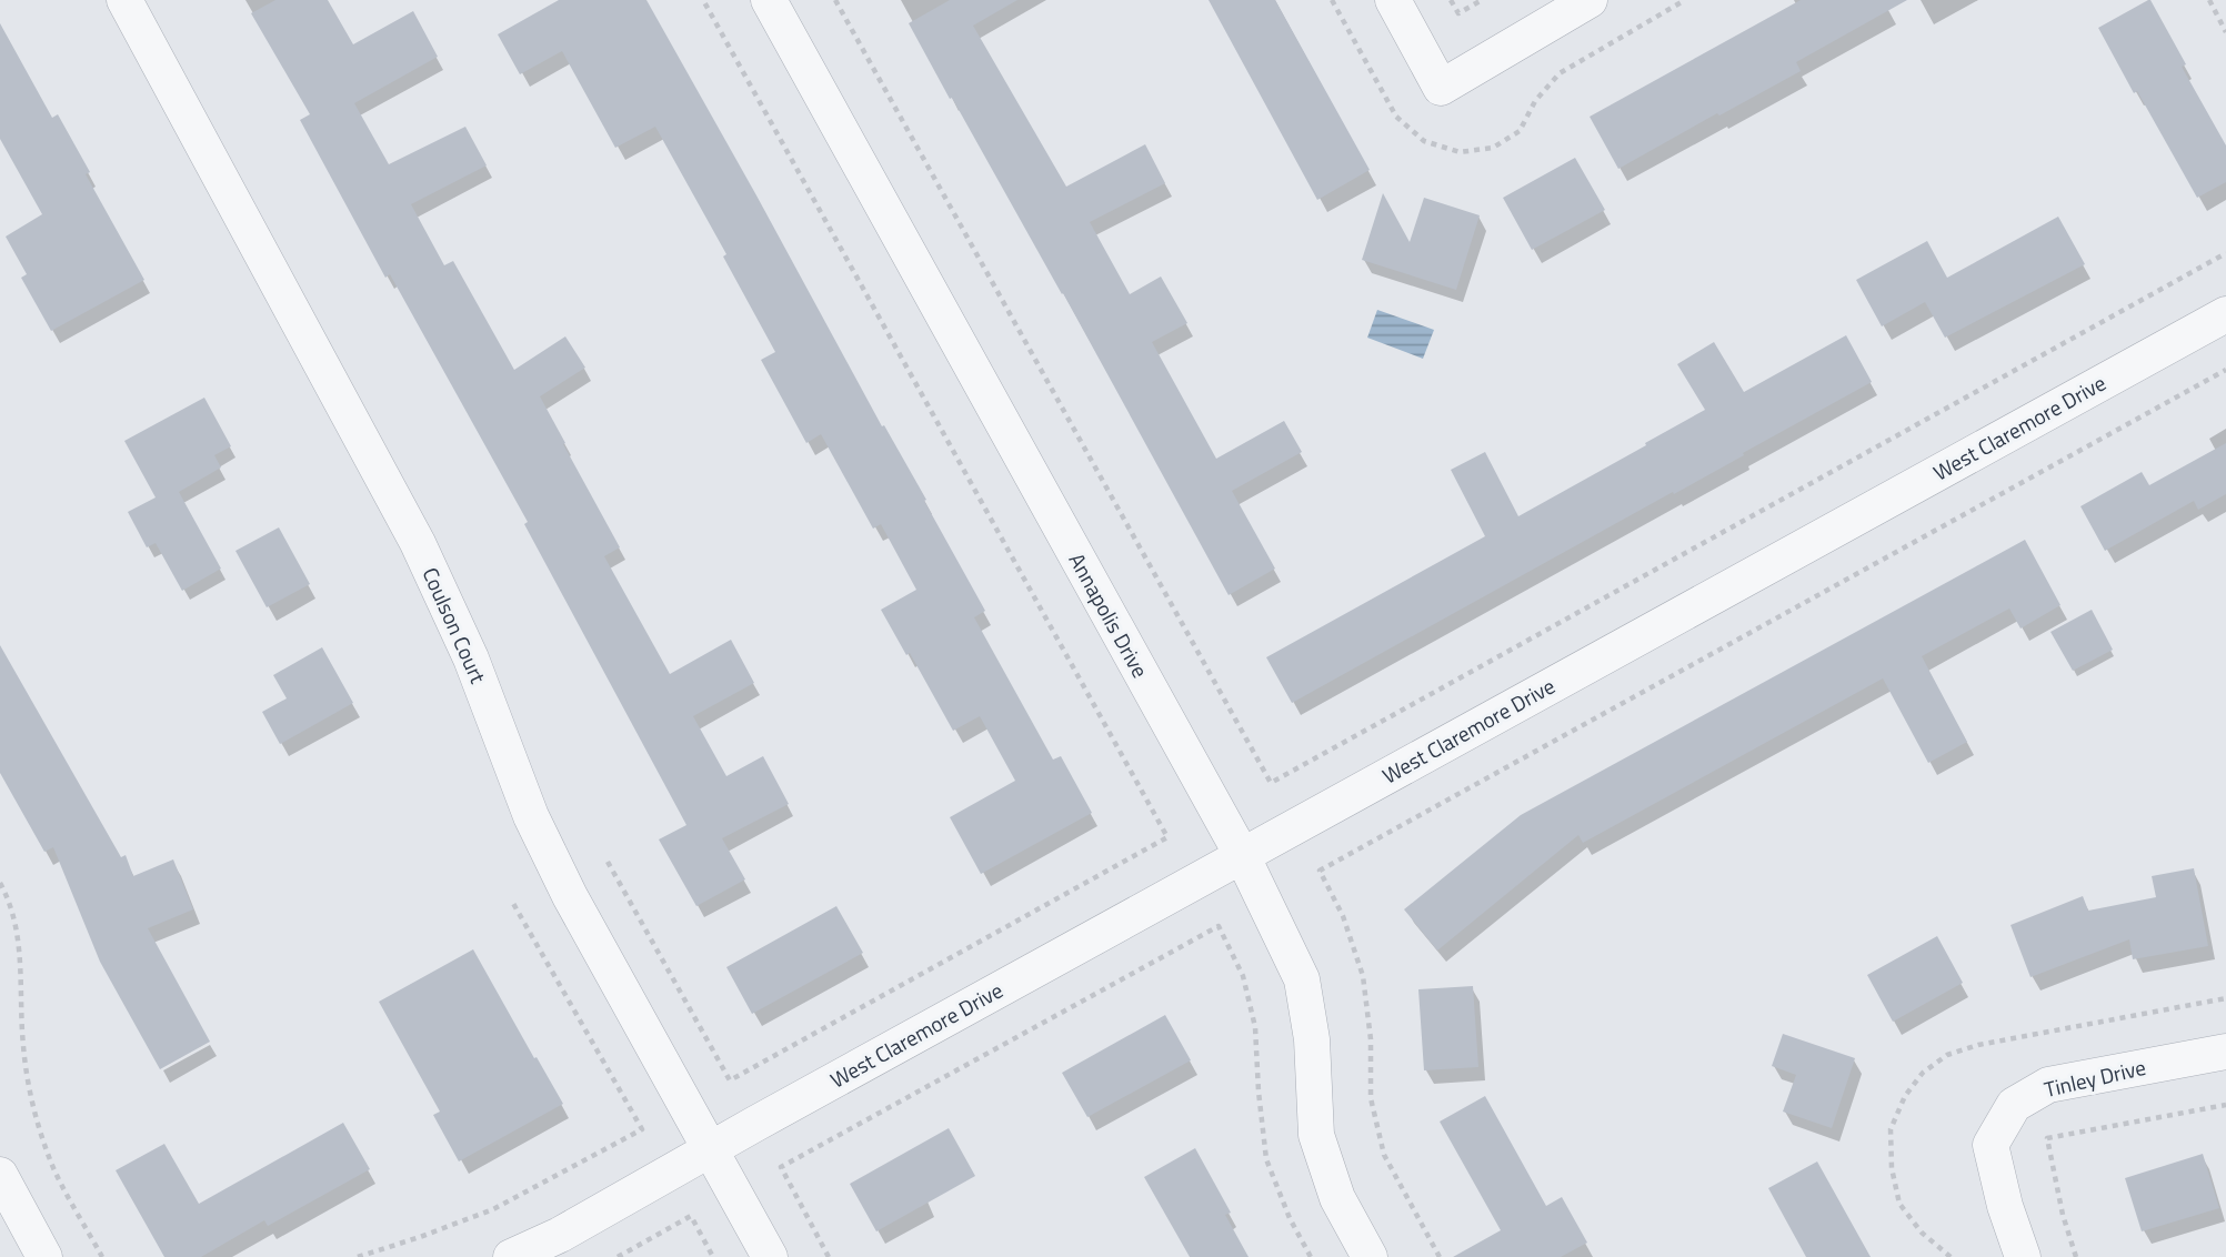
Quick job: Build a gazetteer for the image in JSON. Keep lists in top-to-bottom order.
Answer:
{
  "streets": {
    "street": [
      "West Claremore Drive",
      "Annapolis Drive",
      "Coulson Court",
      "Tinley Drive"
    ]
  },
  "crossings": [
    ["West Claremore Drive", "Annapolis Drive"],
    ["West Claremore Drive", "Coulson Court"]
  ]
}
